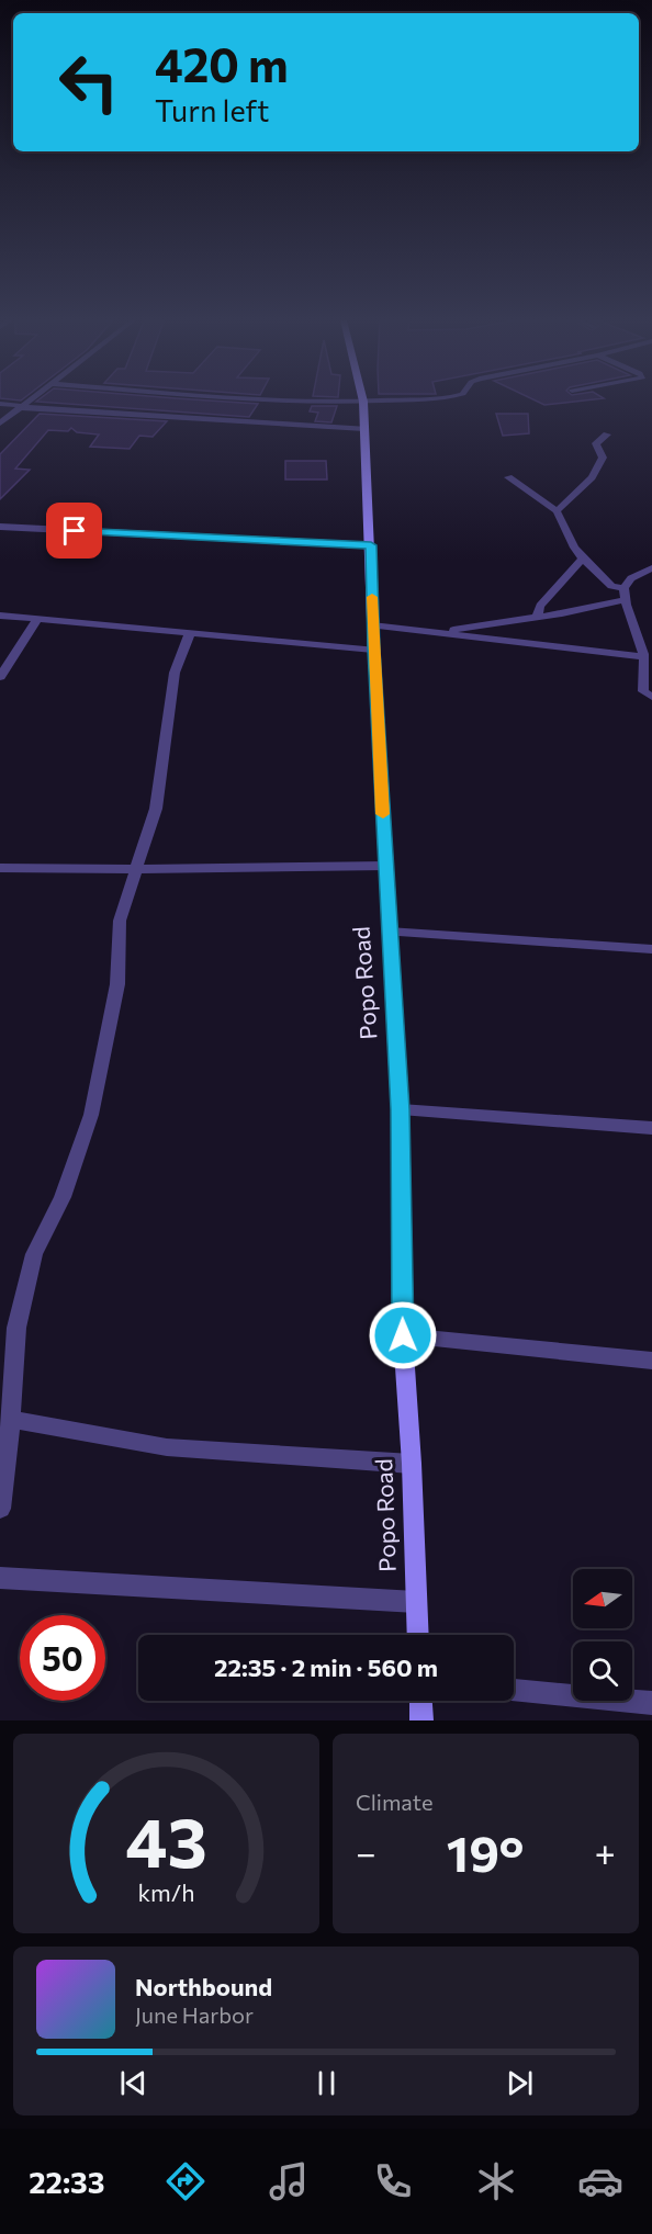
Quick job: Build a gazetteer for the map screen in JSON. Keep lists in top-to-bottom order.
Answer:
{
  "streets": {
    "main road": ["Popo Road"]
  },
  "north": "left",
  "page": {
    "turn": ["420 m", "Turn left"],
    "limit": "50",
    "trip": "22:35 · 2 min · 560 m",
    "tile": "Climate",
    "heat": ["−", "19°", "+"],
    "song": ["Northbound", "June Harbor"],
    "tabs": "22:33",
    "gauge": ["43", "km/h"]
  }
}
